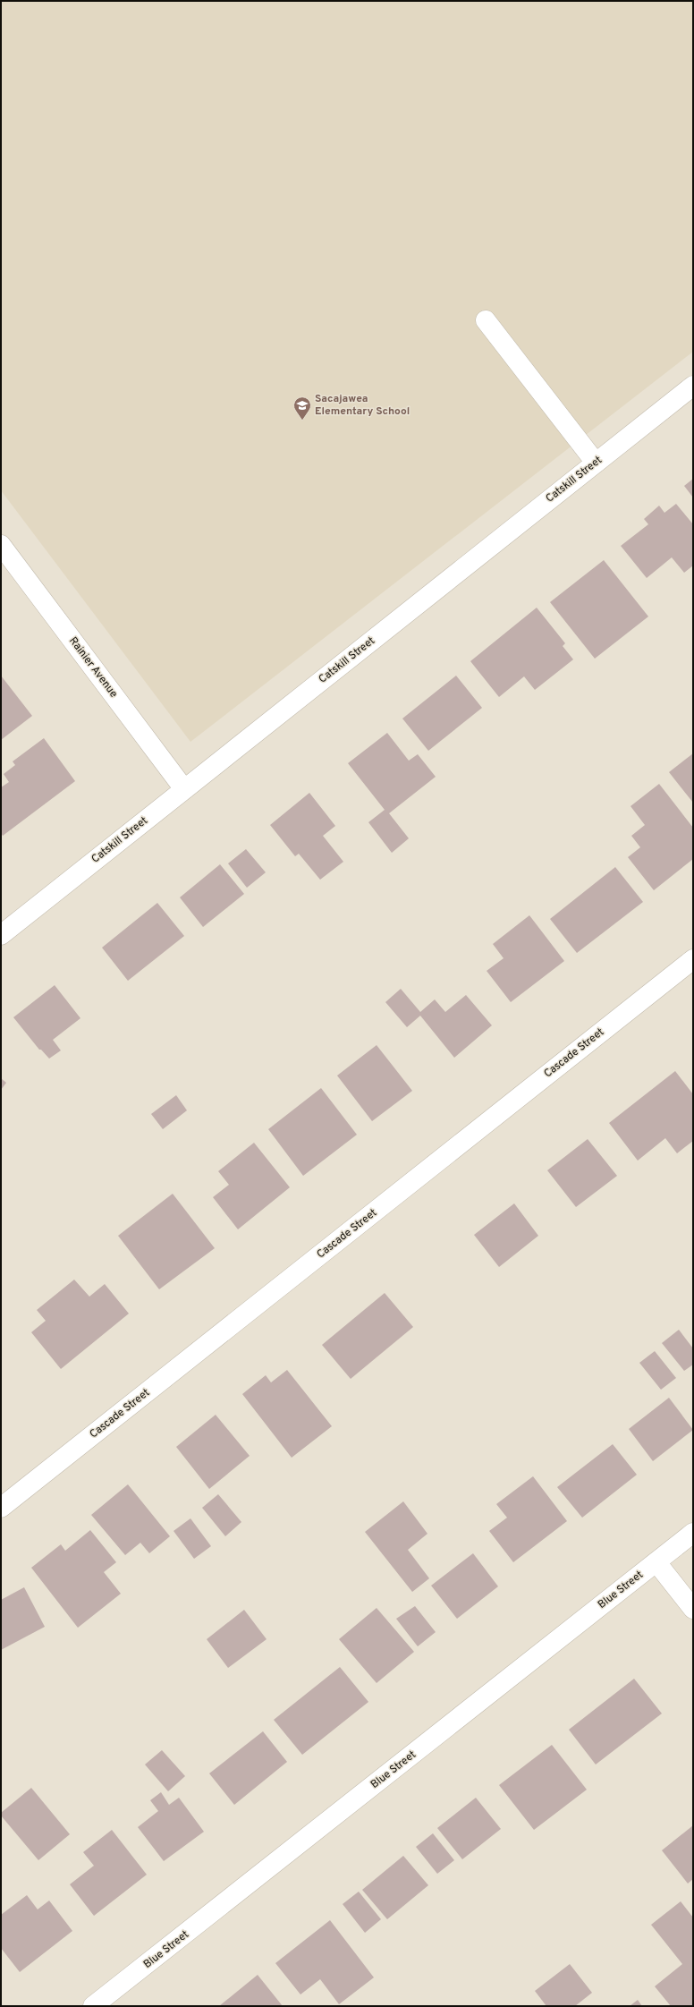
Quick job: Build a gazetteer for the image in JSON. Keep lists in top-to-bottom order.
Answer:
{
  "streets": {
    "street": [
      "Catskill Street",
      "Rainier Avenue",
      "Cascade Street",
      "Blue Street"
    ]
  },
  "crossings": [
    ["Catskill Street", "Rainier Avenue"]
  ],
  "places": {
    "school or university": ["Sacajawea Elementary School"]
  }
}
